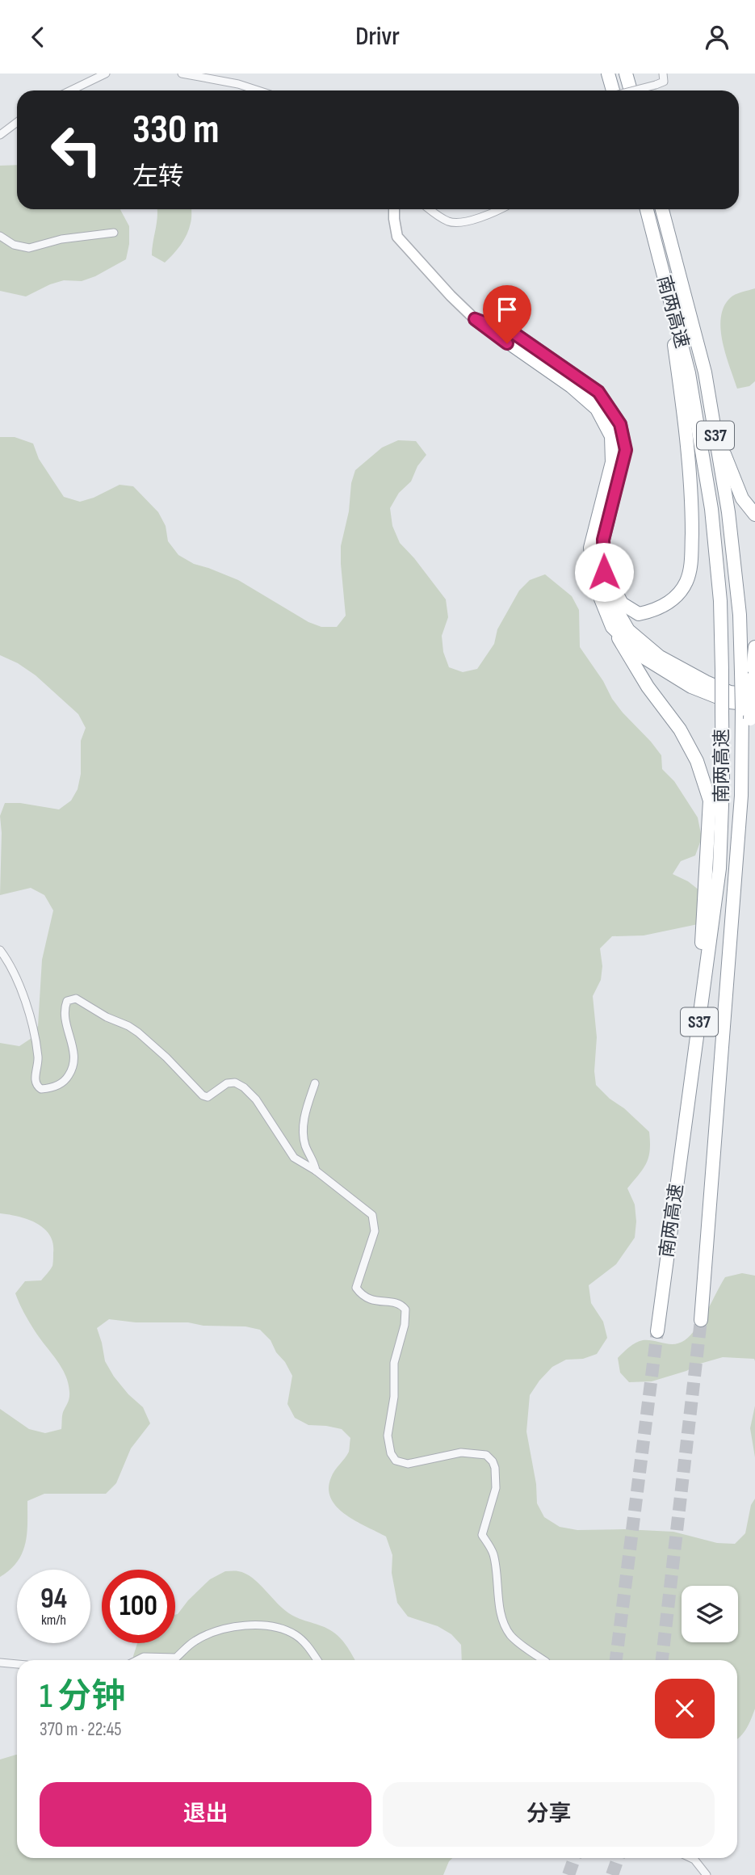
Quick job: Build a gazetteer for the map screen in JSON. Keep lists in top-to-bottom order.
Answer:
{
  "streets": {
    "highway": ["南两高速", "S37"]
  },
  "page": {
    "header": "Drivr",
    "turn": ["330 m", "左转"],
    "speed": "94 km/h",
    "limit": "100",
    "heading": ["1 分钟", "370 m · 22:45"],
    "buttons": ["退出", "分享"]
  }
}
